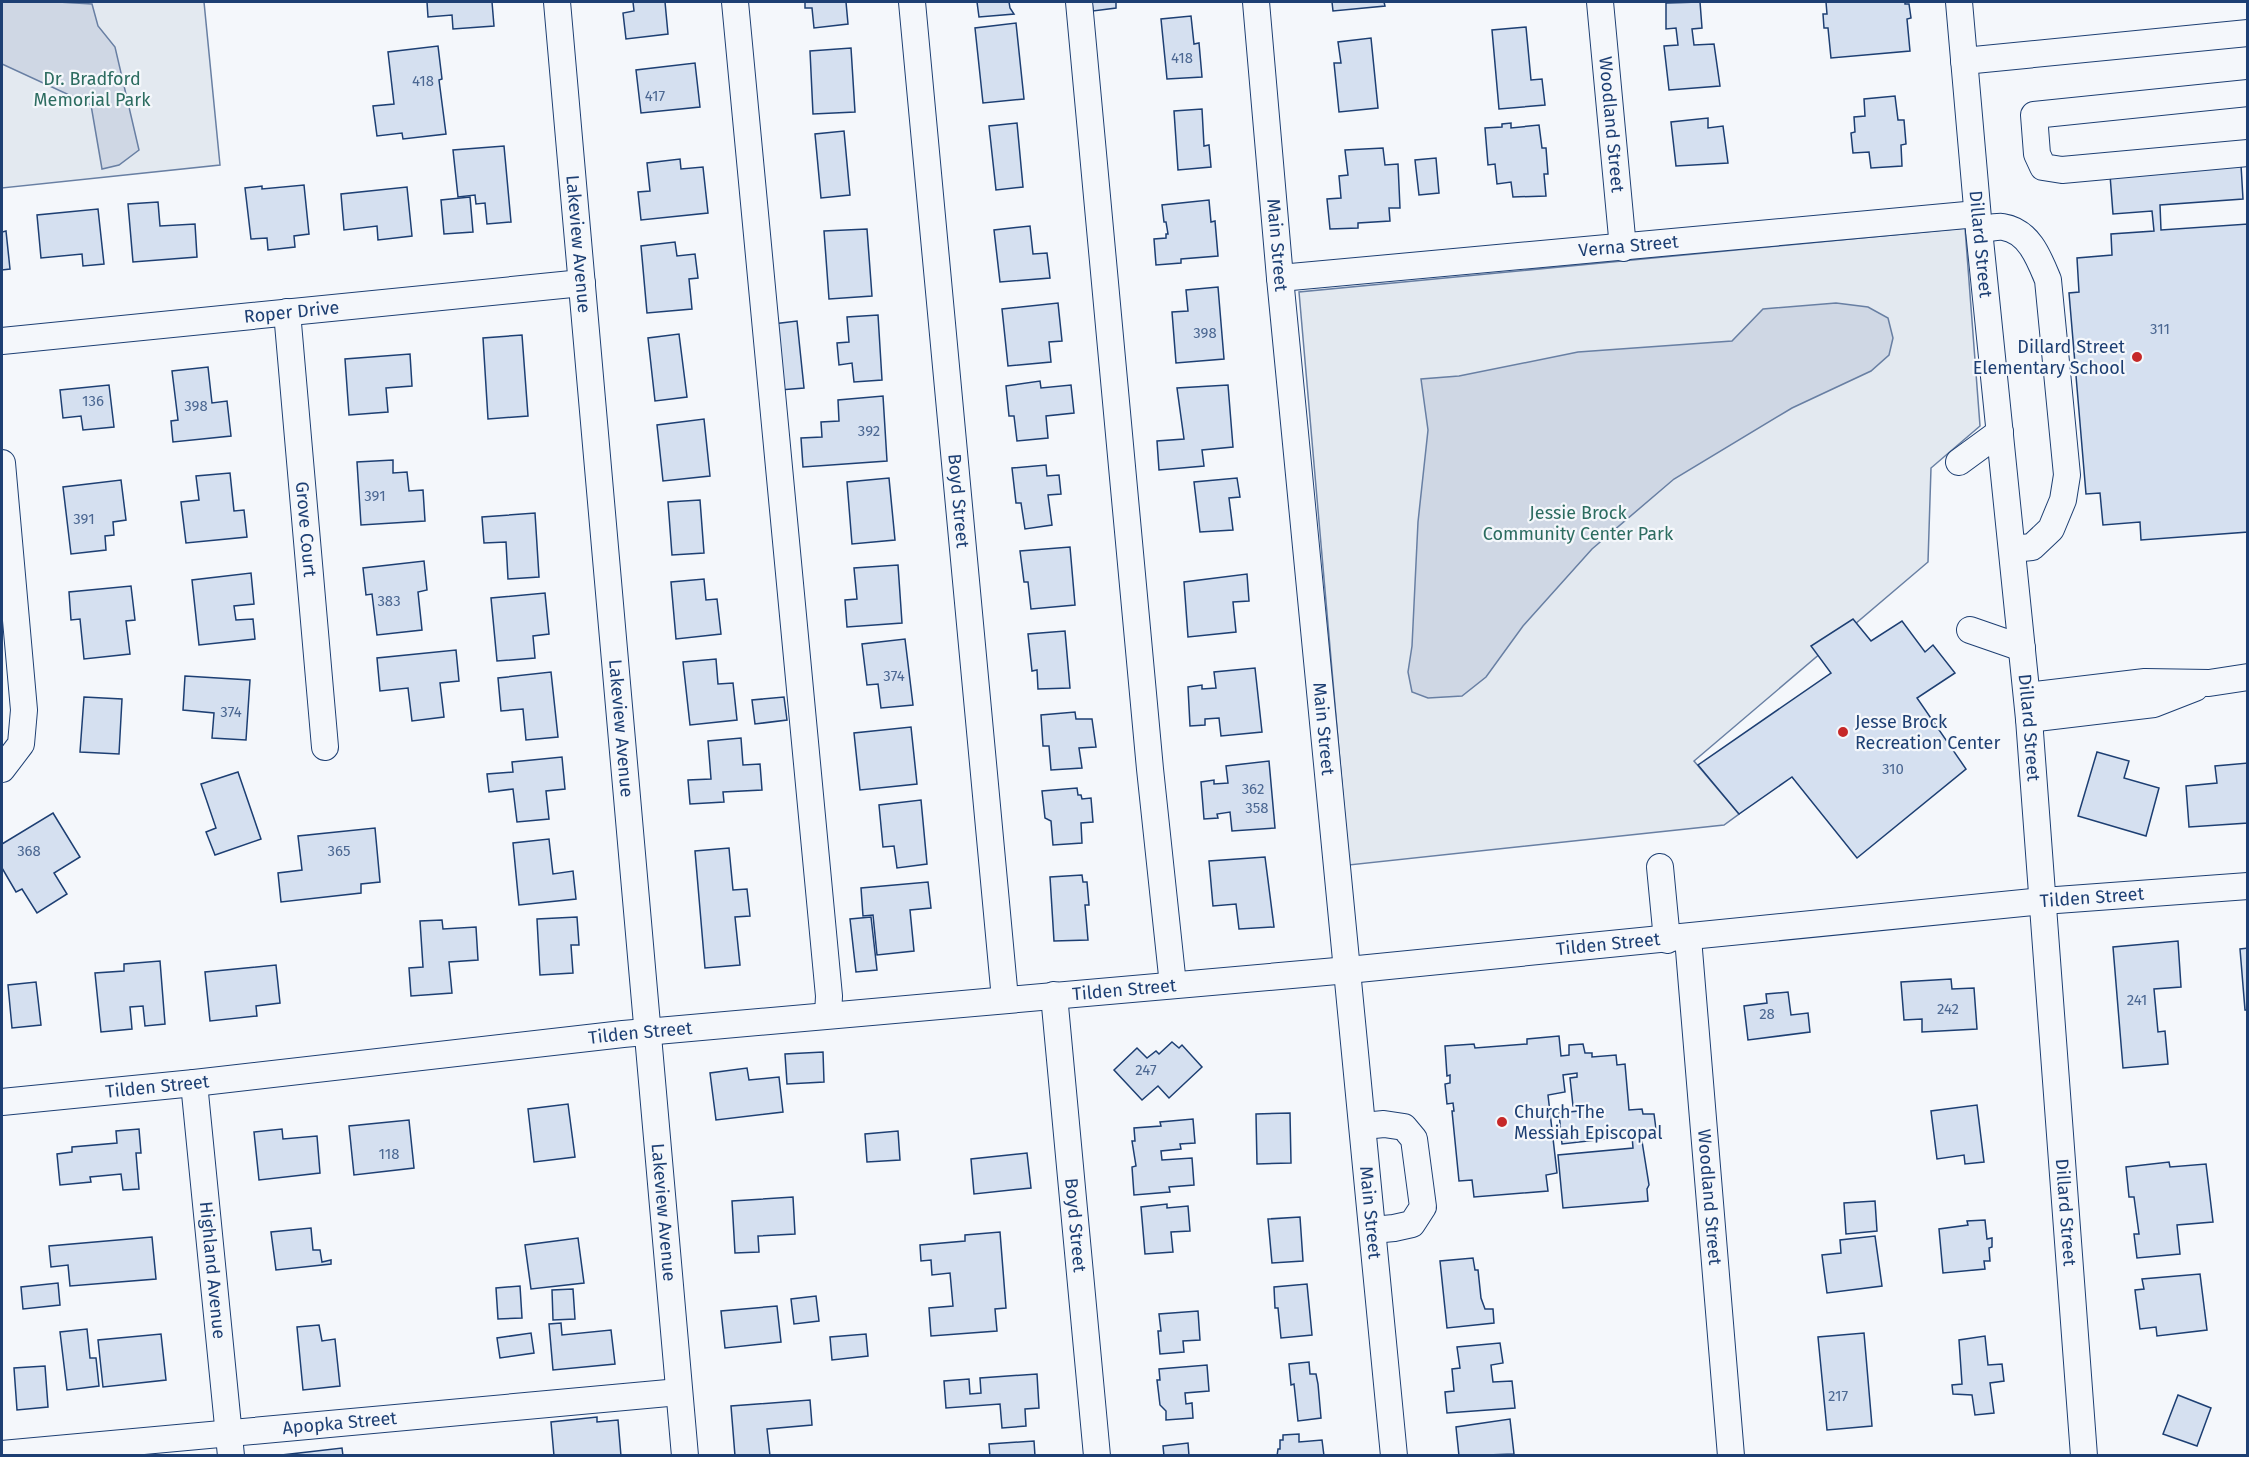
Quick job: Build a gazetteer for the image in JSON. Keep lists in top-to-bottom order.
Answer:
{
  "streets": {
    "street": [
      "Woodland Street",
      "Lakeview Avenue",
      "Dillard Street",
      "Main Street",
      "Verna Street",
      "Roper Drive",
      "Boyd Street",
      "Grove Court",
      "Tilden Street",
      "Highland Avenue",
      "Apopka Street"
    ]
  },
  "crossings": [
    ["Woodland Street", "Verna Street"],
    ["Woodland Street", "Tilden Street"],
    ["Lakeview Avenue", "Roper Drive"],
    ["Lakeview Avenue", "Tilden Street"],
    ["Lakeview Avenue", "Apopka Street"],
    ["Dillard Street", "Verna Street"],
    ["Dillard Street", "Tilden Street"],
    ["Main Street", "Verna Street"],
    ["Main Street", "Tilden Street"],
    ["Roper Drive", "Grove Court"],
    ["Boyd Street", "Tilden Street"],
    ["Tilden Street", "Highland Avenue"],
    ["Highland Avenue", "Apopka Street"]
  ],
  "parks": ["Dr. Bradford Memorial Park", "Jessie Brock Community Center Park"],
  "places": ["Dillard Street Elementary School", "Jesse Brock Recreation Center", "Church The Messiah Episcopal"],
  "house_numbers": [
    "418",
    "418",
    "417",
    "311",
    "398",
    "136",
    "398",
    "392",
    "391",
    "391",
    "383",
    "374",
    "374",
    "310",
    "362",
    "358",
    "368",
    "365",
    "241",
    "242",
    "28",
    "247",
    "118",
    "217"
  ]
}
